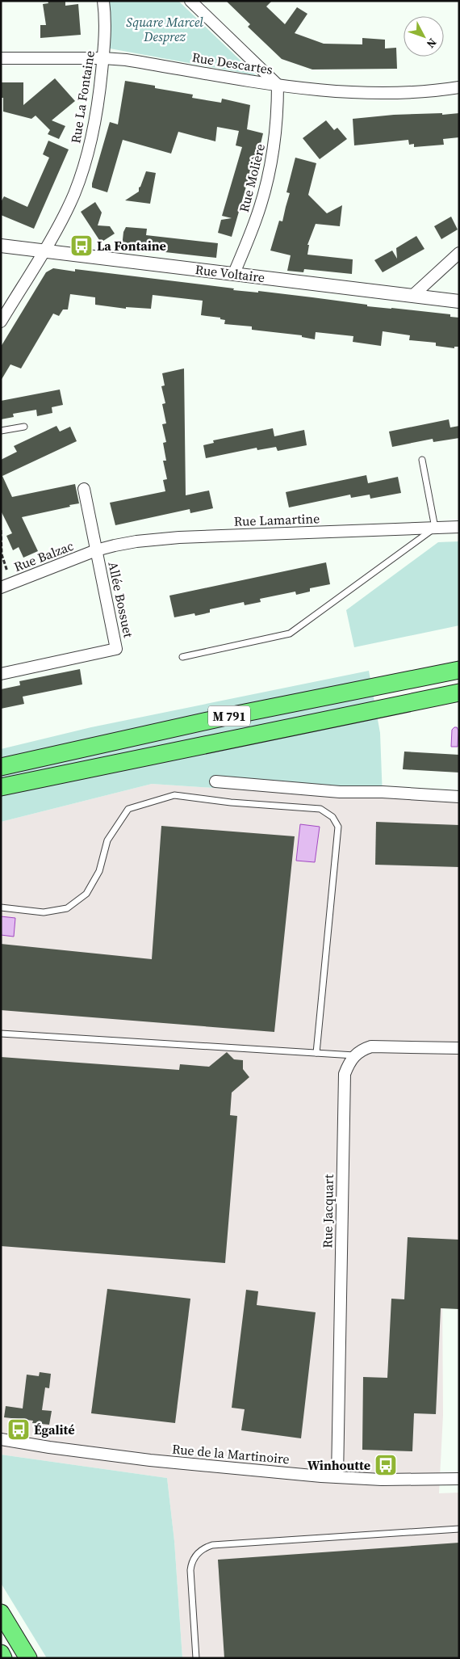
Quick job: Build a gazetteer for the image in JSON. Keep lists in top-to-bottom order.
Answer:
{
  "streets": {
    "main road": ["M 791"],
    "street": [
      "Rue Descartes",
      "Rue La Fontaine",
      "Rue Molière",
      "Rue Voltaire",
      "Rue Lamartine",
      "Rue Balzac",
      "Allée Bossuet",
      "Rue Jacquart",
      "Rue de la Martinoire"
    ]
  },
  "crossings": [
    ["Rue Descartes", "Rue La Fontaine"],
    ["Rue Descartes", "Rue Molière"],
    ["Rue La Fontaine", "Rue Voltaire"],
    ["Rue Molière", "Rue Voltaire"],
    ["Rue Lamartine", "Rue Balzac"],
    ["Rue Lamartine", "Allée Bossuet"],
    ["Rue Balzac", "Allée Bossuet"],
    ["Rue Jacquart", "Rue de la Martinoire"]
  ],
  "parks": ["Square Marcel Desprez"],
  "places": {
    "bus stop": ["La Fontaine", "Égalité", "Winhoutte"]
  },
  "north": "bottom right"
}
